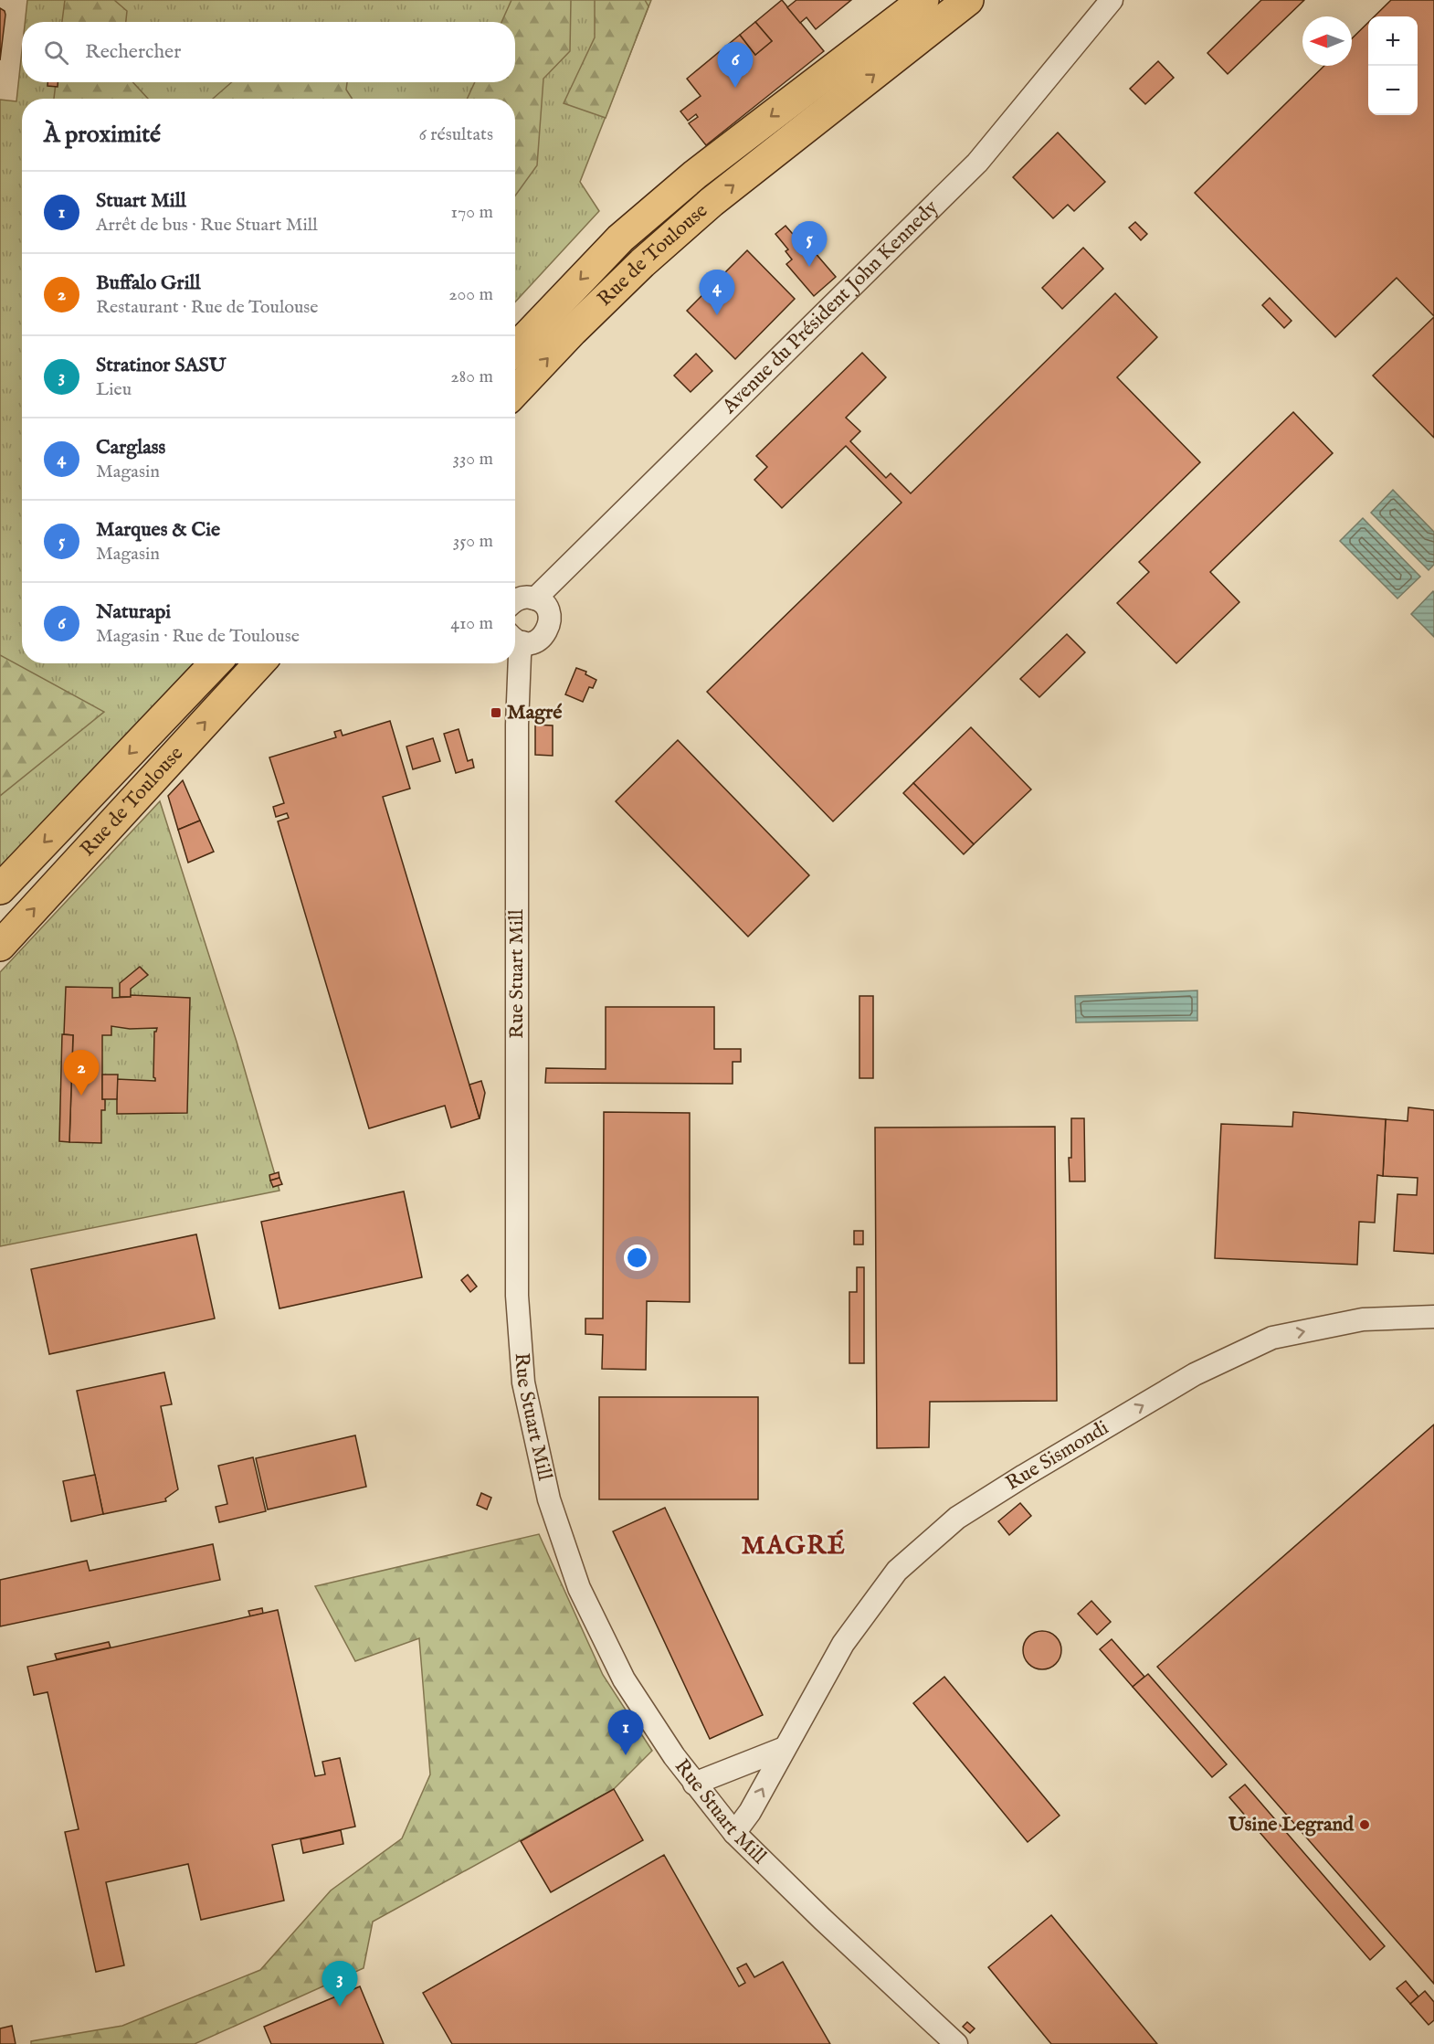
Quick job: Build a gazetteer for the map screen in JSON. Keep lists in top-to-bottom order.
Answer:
{
  "streets": {
    "main road": ["Rue de Toulouse"],
    "street": ["Avenue du Président John Kennedy", "Rue Stuart Mill", "Rue Sismondi"]
  },
  "crossings": [
    ["Rue Stuart Mill", "Rue Sismondi"]
  ],
  "one_way": ["Rue Sismondi"],
  "districts": ["MAGRÉ"],
  "places": {
    "transit": ["Magré"],
    "other": ["Usine Legrand"]
  },
  "north": "left",
  "page": {
    "map_buttons": ["+", "−"],
    "search": "Rechercher",
    "pins": [
      "6",
      "5",
      "4",
      "2",
      "1",
      "3"
    ],
    "heading": ["À proximité", "6 résultats"],
    "list": [
      {
        "mark": "1",
        "name": "Stuart Mill",
        "note": "Arrêt de bus · Rue Stuart Mill",
        "value": "170 m"
      },
      {
        "mark": "2",
        "name": "Buffalo Grill",
        "note": "Restaurant · Rue de Toulouse",
        "value": "200 m"
      },
      {
        "mark": "3",
        "name": "Stratinor SASU",
        "note": "Lieu",
        "value": "280 m"
      },
      {
        "mark": "4",
        "name": "Carglass",
        "note": "Magasin",
        "value": "330 m"
      },
      {
        "mark": "5",
        "name": "Marques & Cie",
        "note": "Magasin",
        "value": "350 m"
      },
      {
        "mark": "6",
        "name": "Naturapi",
        "note": "Magasin · Rue de Toulouse",
        "value": "410 m"
      }
    ]
  }
}
